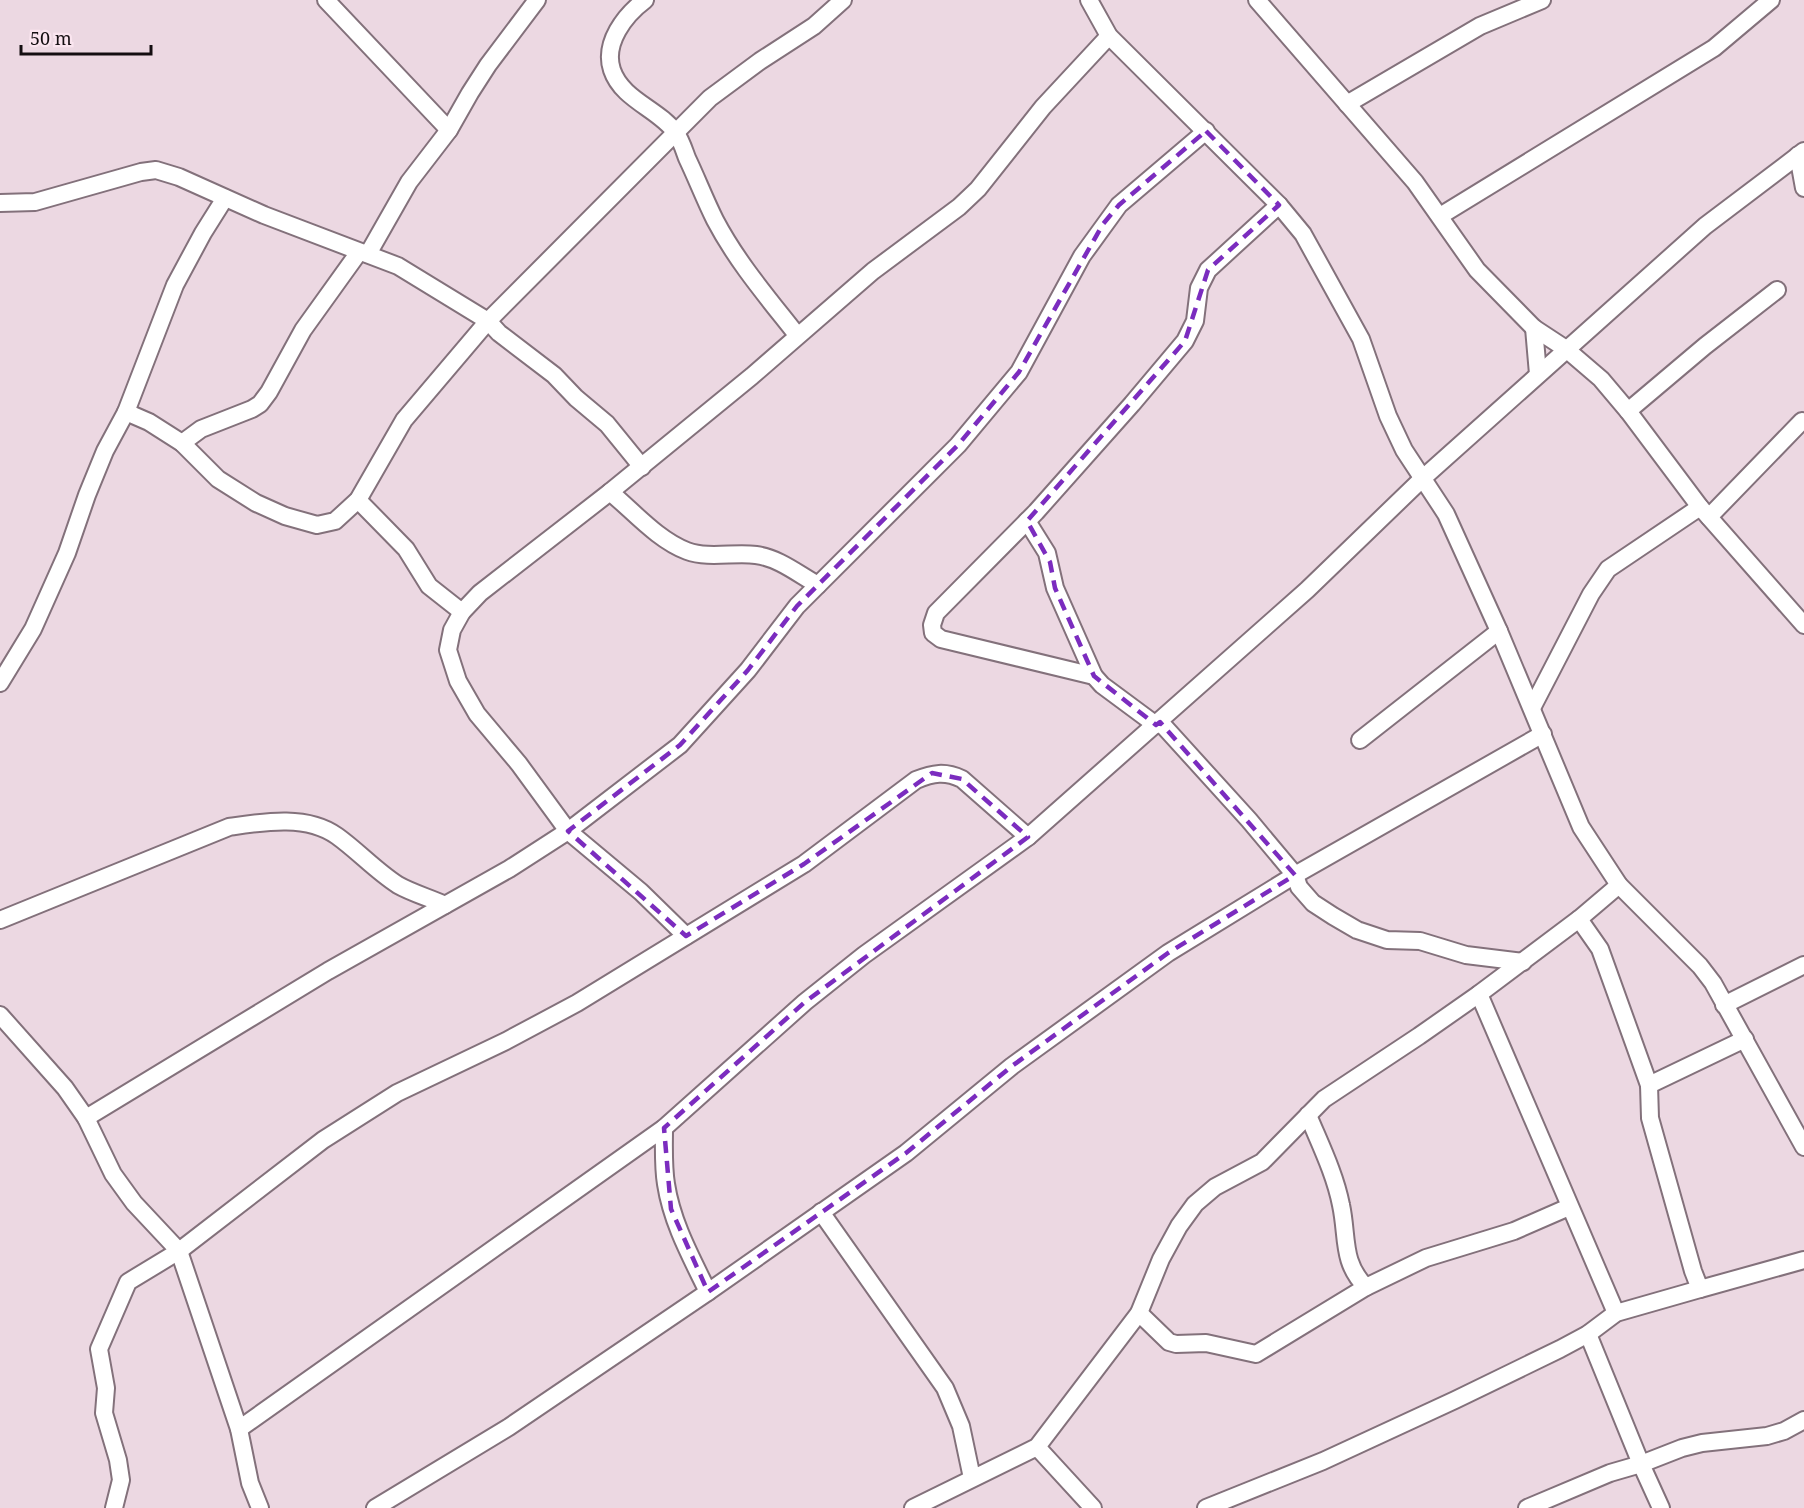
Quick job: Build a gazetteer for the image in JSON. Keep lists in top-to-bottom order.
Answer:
{
  "scale_bar": "50 m"
}
